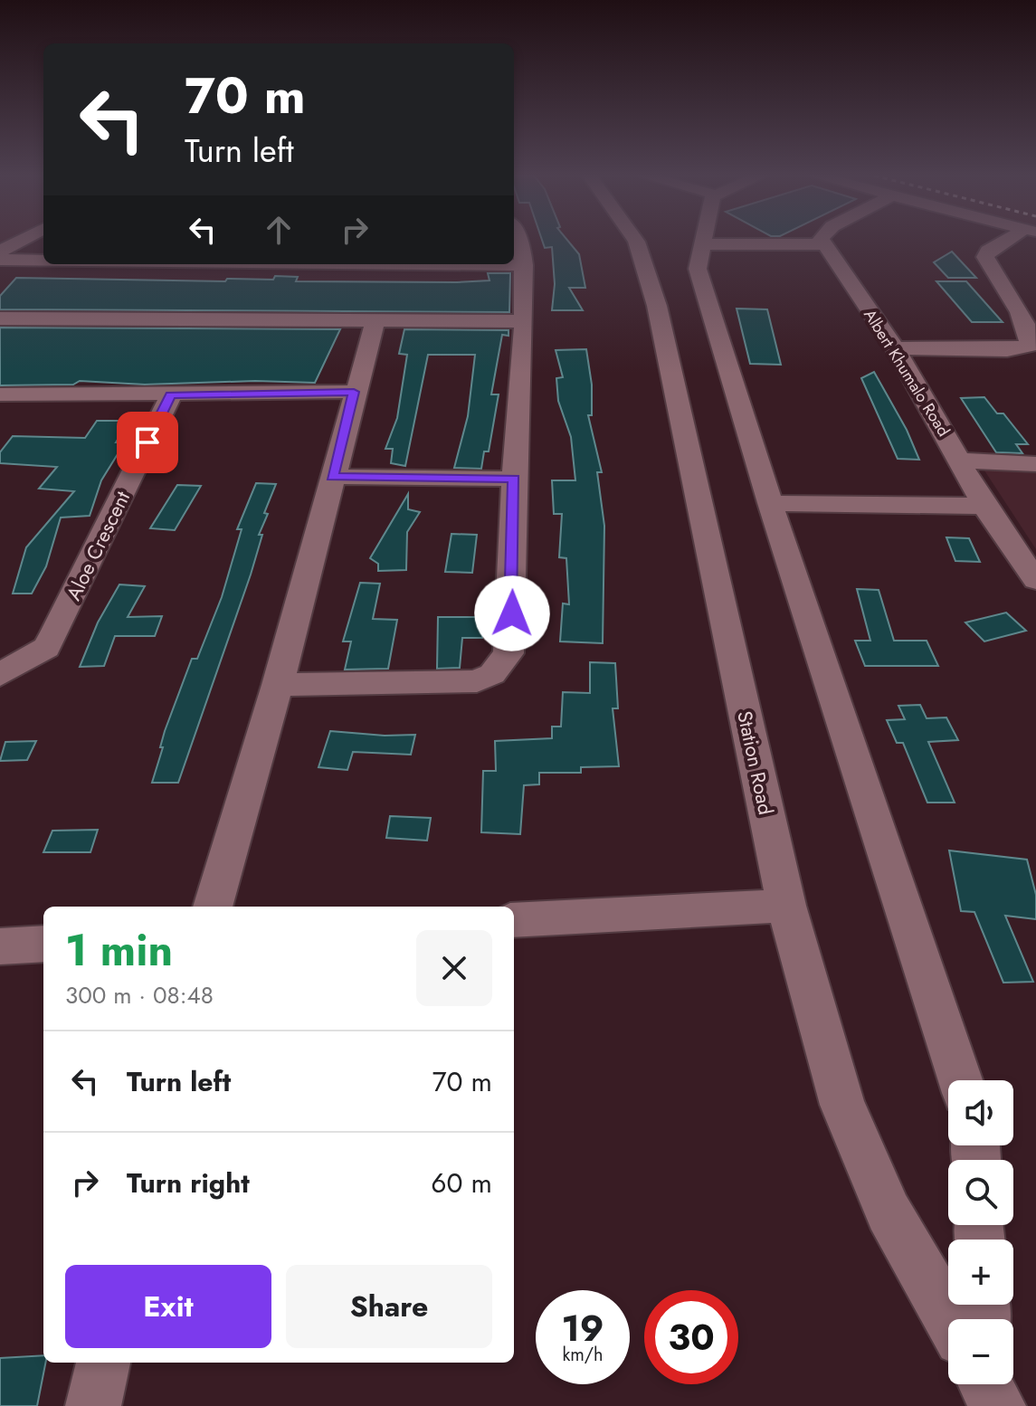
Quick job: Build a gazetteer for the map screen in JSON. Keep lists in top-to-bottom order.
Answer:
{
  "streets": {
    "street": ["Albert Khumalo Road", "Aloe Crescent", "Station Road"]
  },
  "page": {
    "turn": ["70 m", "Turn left"],
    "heading": ["1 min", "300 m · 08:48"],
    "list": [
      {
        "name": "Turn left",
        "value": "70 m"
      },
      {
        "name": "Turn right",
        "value": "60 m"
      }
    ],
    "map_buttons": ["+", "−"],
    "buttons": ["Exit", "Share"],
    "speed": "19 km/h",
    "limit": "30"
  }
}
